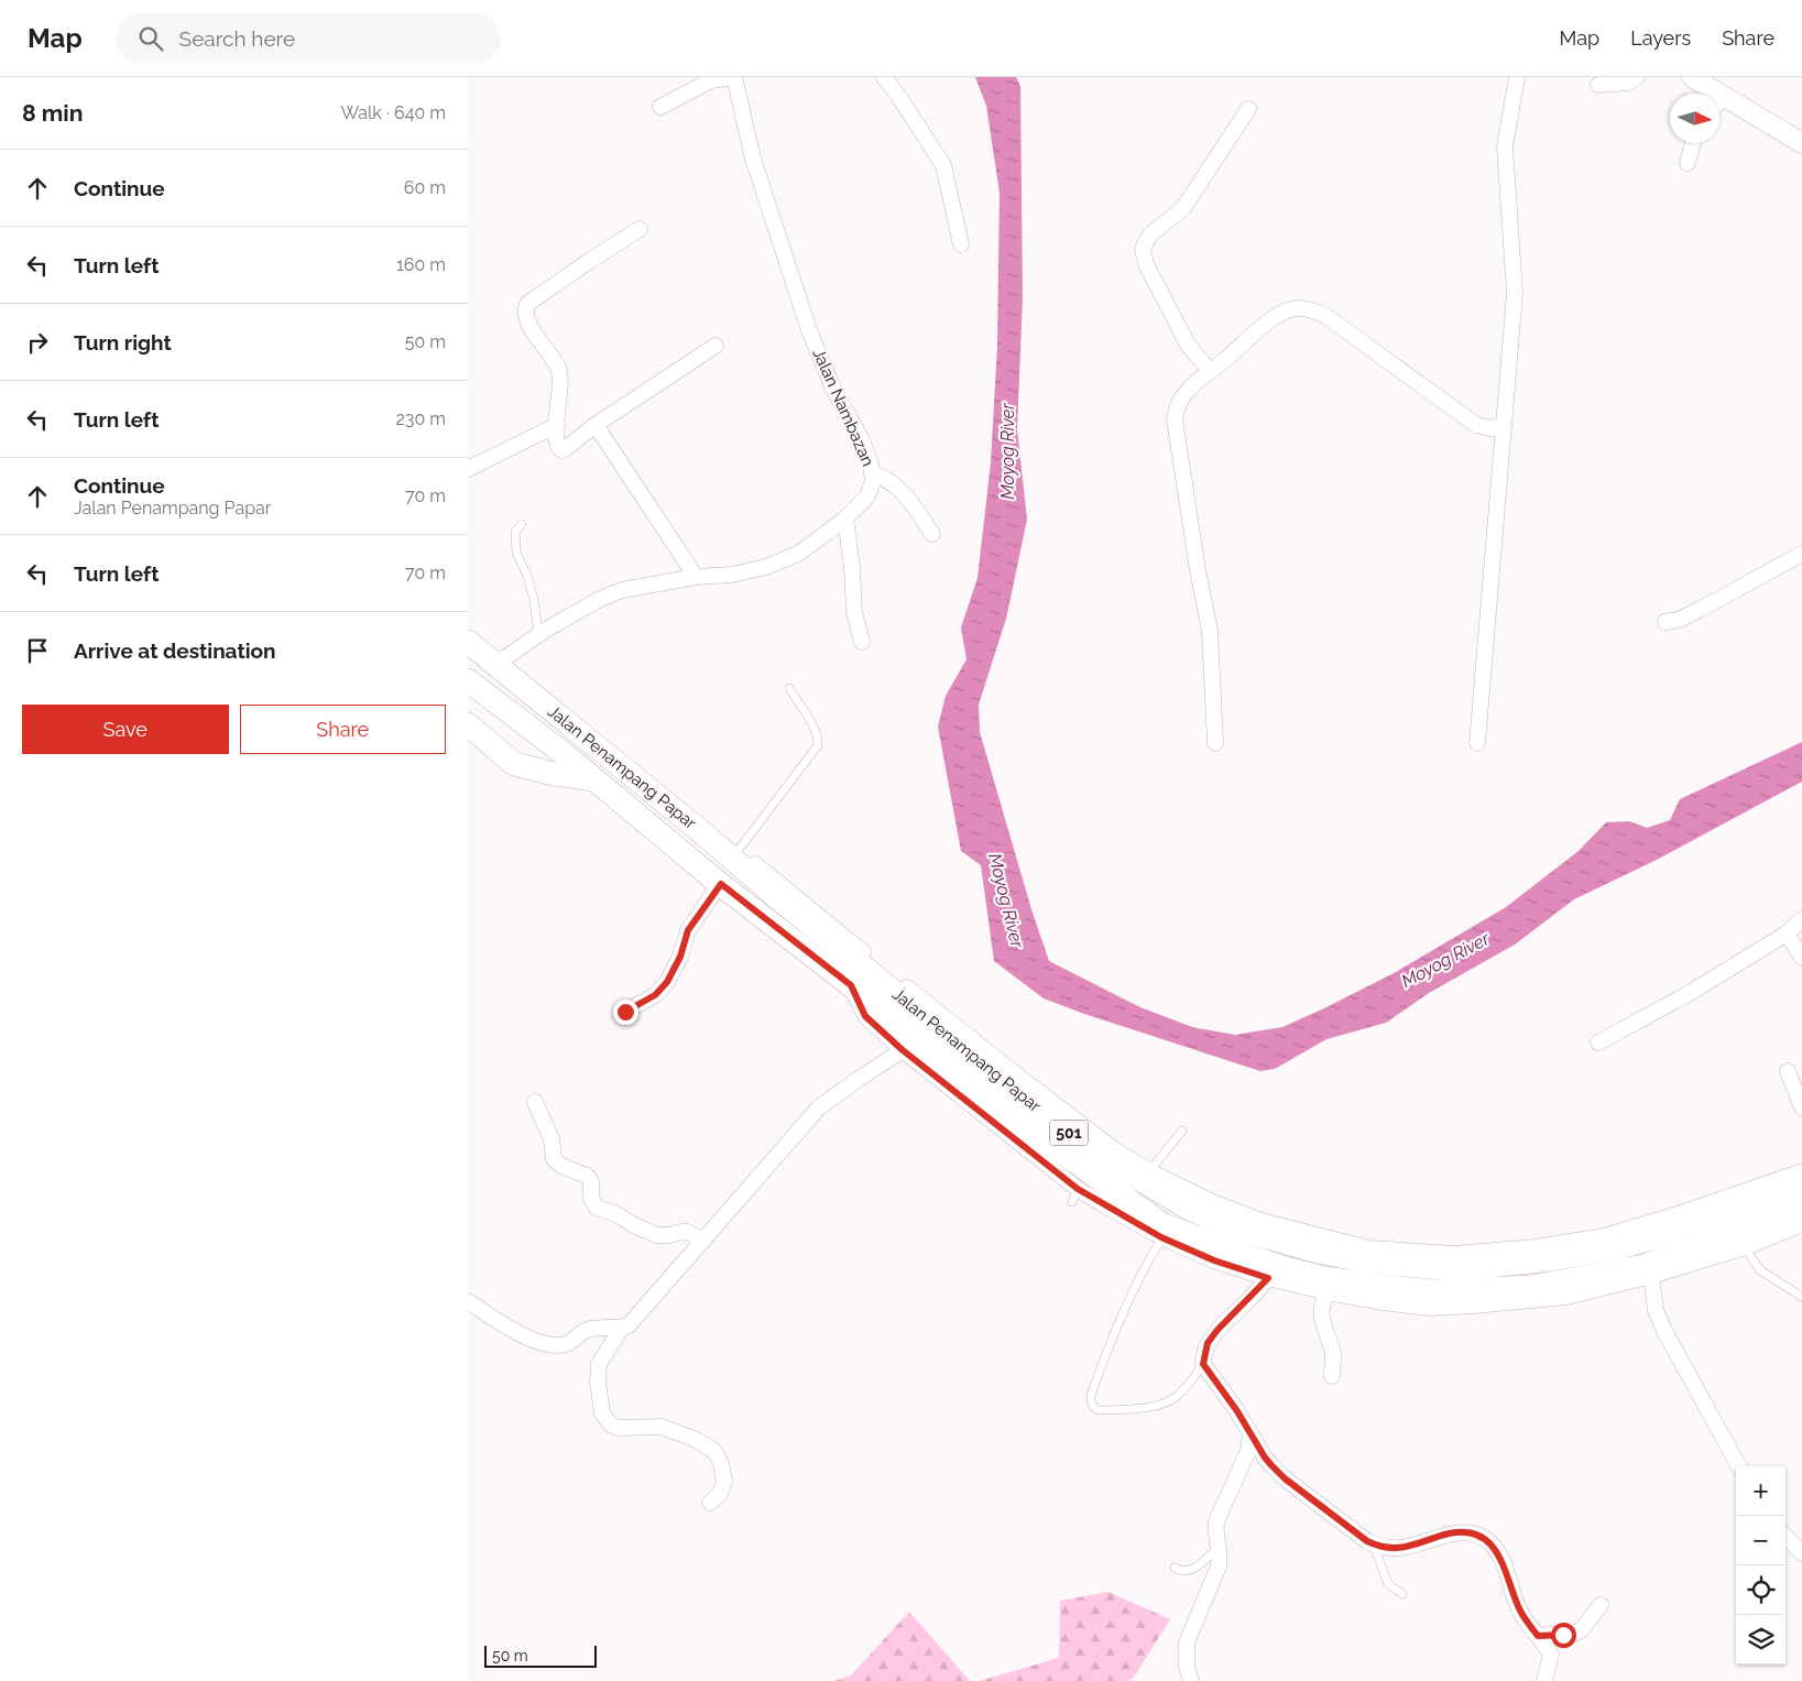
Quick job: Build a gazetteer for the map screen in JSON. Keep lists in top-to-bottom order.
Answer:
{
  "streets": {
    "main road": ["Jalan Penampang Papar", "501"],
    "street": ["Jalan Nambazan"]
  },
  "crossings": [
    ["Jalan Nambazan", "Jalan Penampang Papar"]
  ],
  "water": ["Moyog River"],
  "scale_bar": "50 m",
  "north": "right",
  "page": {
    "header": "Map",
    "search": "Search here",
    "nav": ["Map", "Layers", "Share"],
    "heading": ["8 min", "Walk · 640 m"],
    "list": [
      ["Continue", "60 m"],
      ["Turn left", "160 m"],
      ["Turn right", "50 m"],
      ["Turn left", "230 m"],
      ["Continue", "Jalan Penampang Papar", "70 m"],
      ["Turn left", "70 m"],
      "Arrive at destination"
    ],
    "buttons": ["Save", "Share"],
    "map_buttons": ["+", "−"],
    "scale": "50 m"
  }
}
